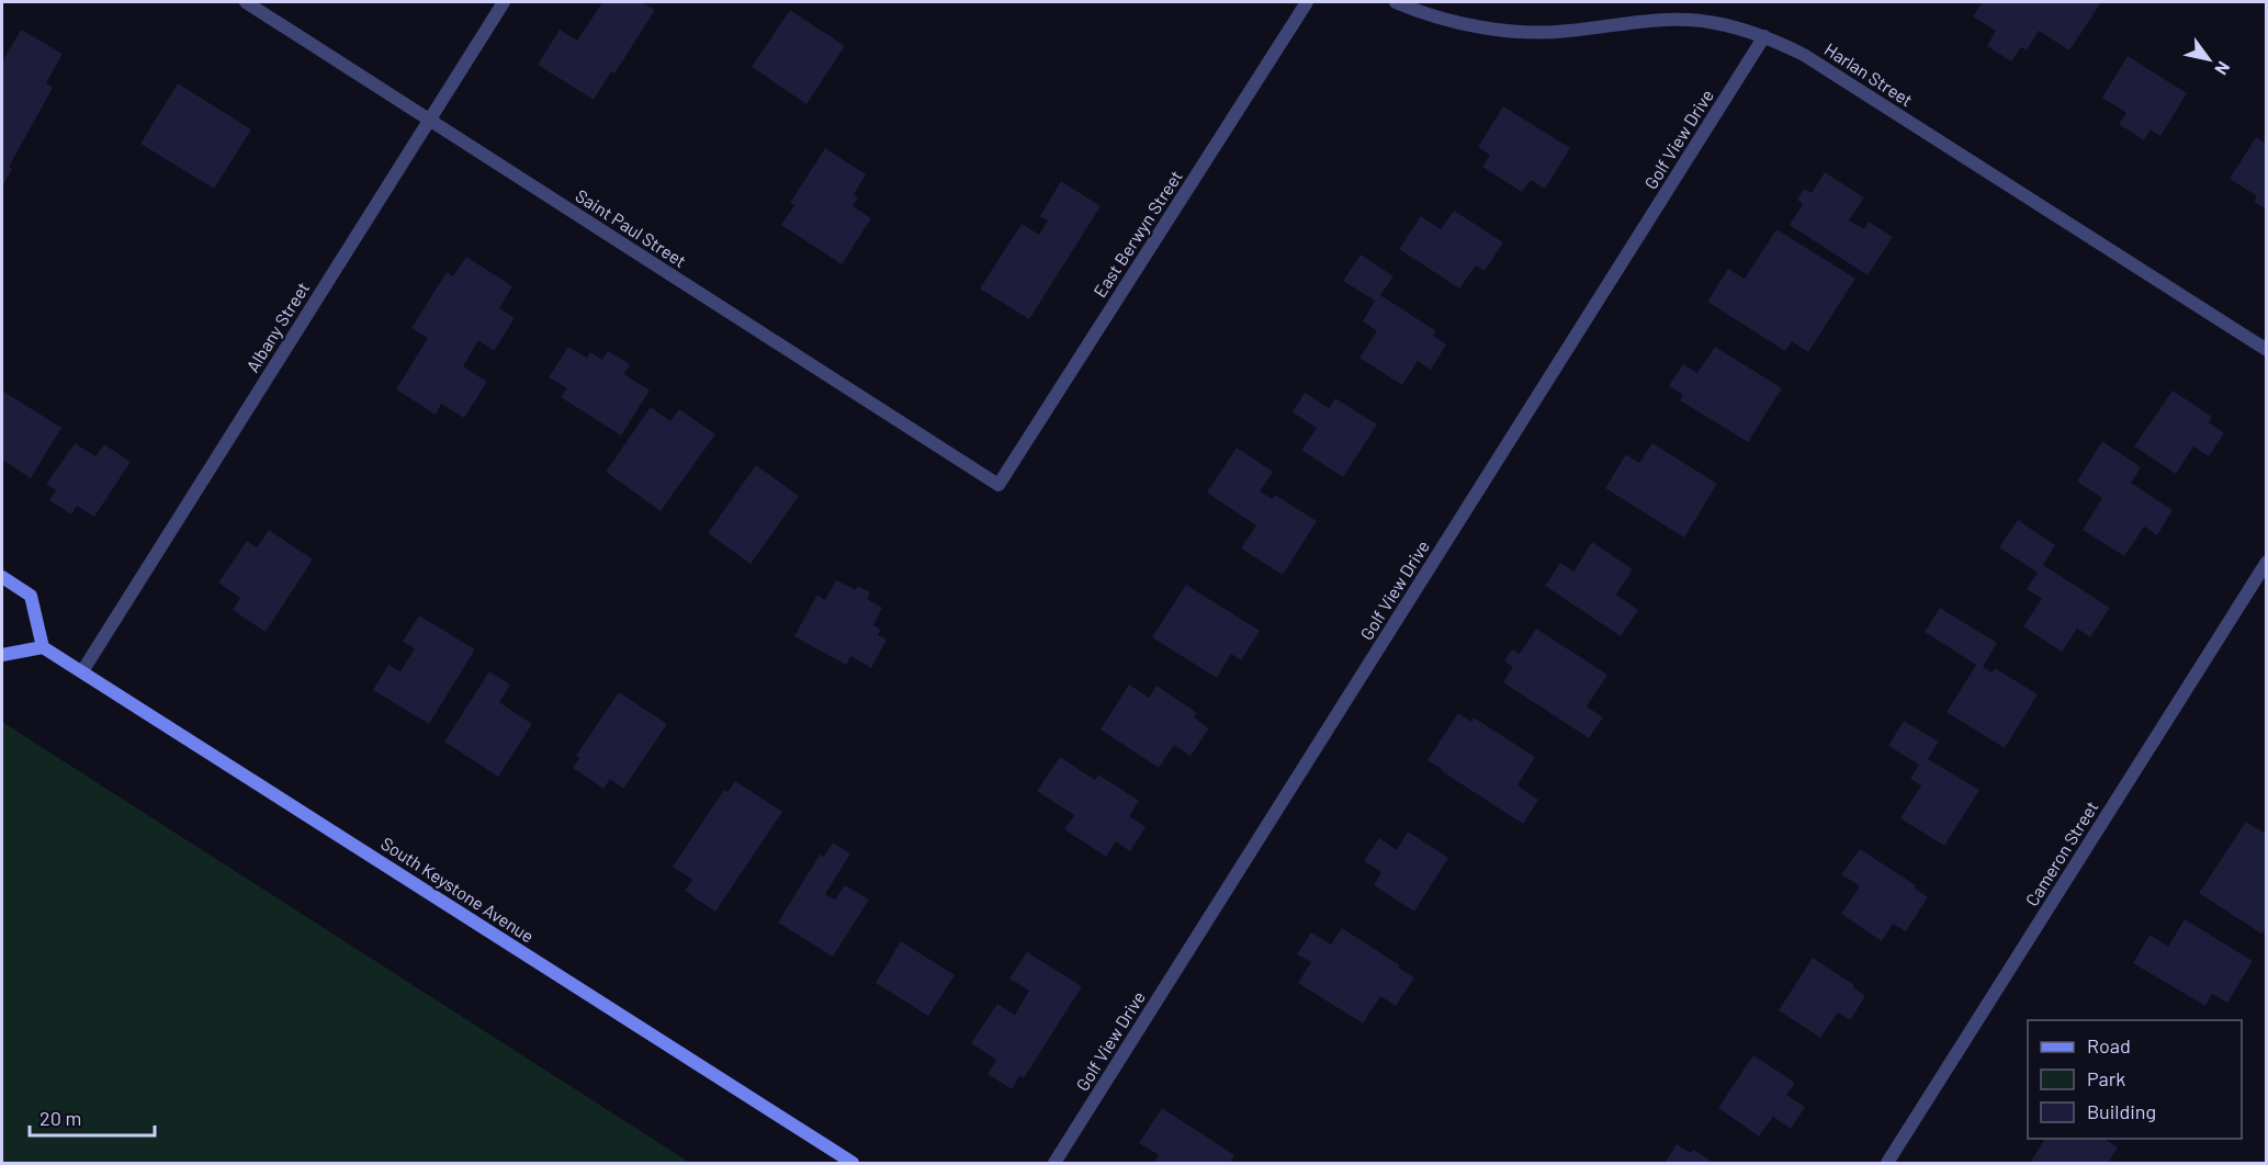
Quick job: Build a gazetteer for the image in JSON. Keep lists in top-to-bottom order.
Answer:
{
  "streets": {
    "main road": ["South Keystone Avenue"],
    "street": [
      "Harlan Street",
      "Golf View Drive",
      "Saint Paul Street",
      "East Berwyn Street",
      "Albany Street",
      "Cameron Street"
    ]
  },
  "crossings": [
    ["Harlan Street", "Golf View Drive"],
    ["Saint Paul Street", "East Berwyn Street"],
    ["Saint Paul Street", "Albany Street"],
    ["Albany Street", "South Keystone Avenue"]
  ],
  "legend": ["Road", "Park", "Building"],
  "scale_bar": "20 m",
  "north": "bottom right"
}
